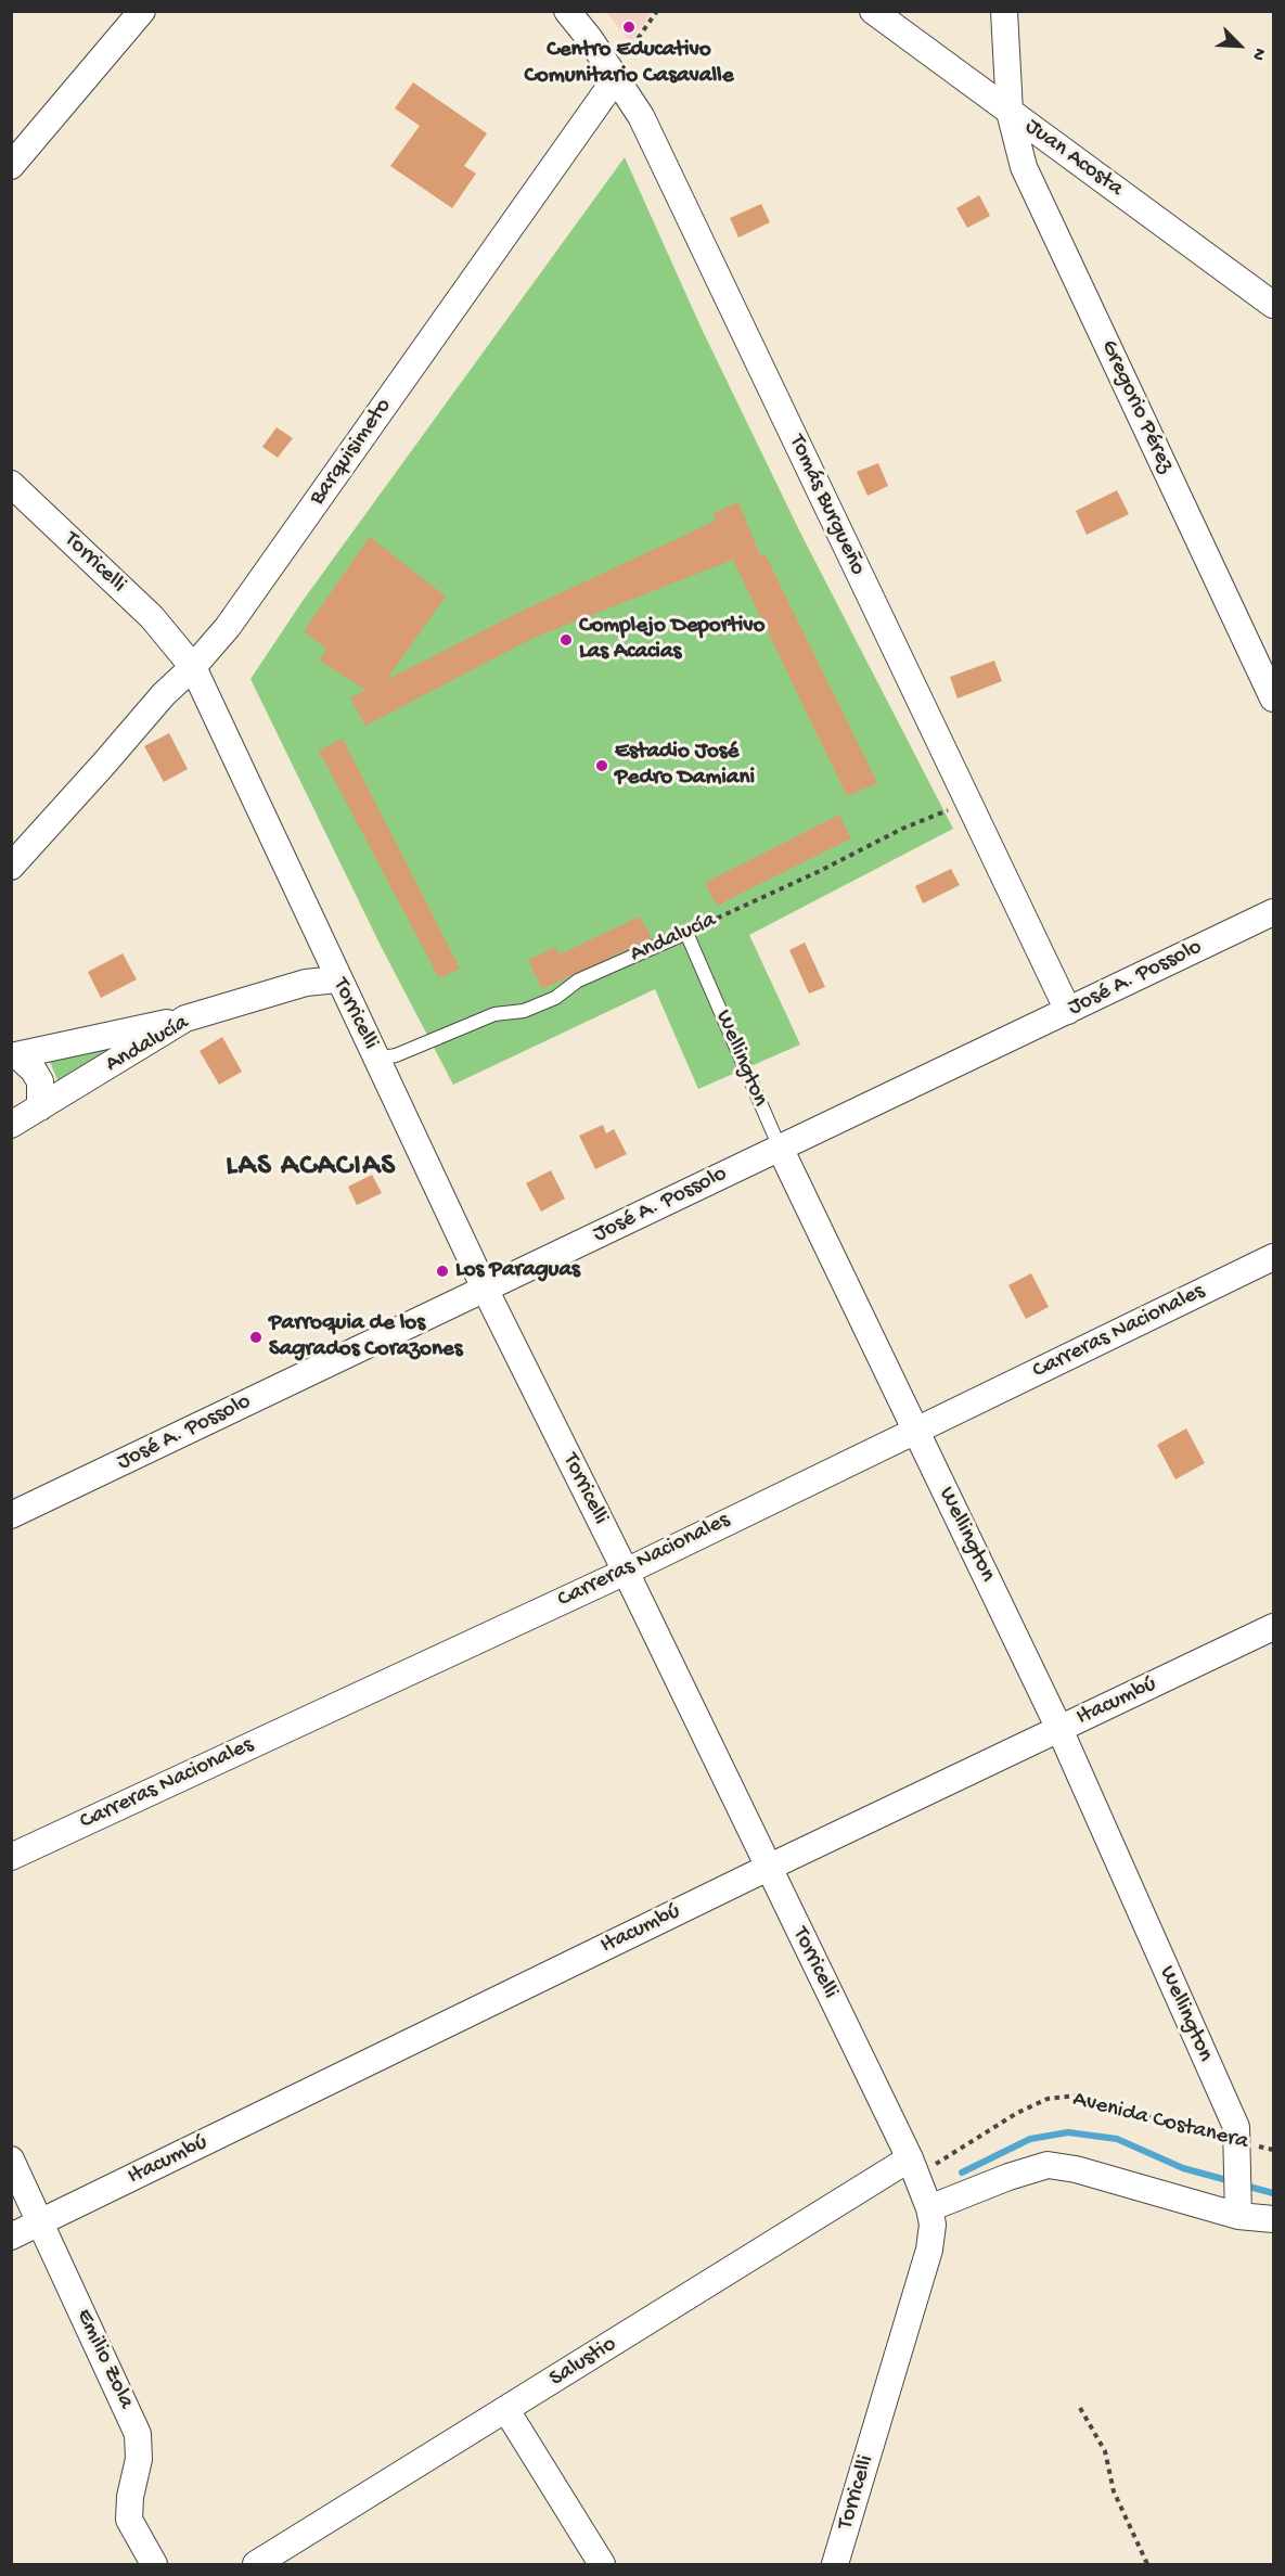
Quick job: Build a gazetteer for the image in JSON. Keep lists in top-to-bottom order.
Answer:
{
  "streets": {
    "street": [
      "Juan Acosta",
      "Gregorio Pérez",
      "Barquisimeto",
      "Tomás Burgueño",
      "Torricelli",
      "Andalucía",
      "José A. Possolo",
      "Wellington",
      "Carreras Nacionales",
      "Itacumbú",
      "Emilio Zola",
      "Salustio"
    ],
    "path": ["Avenida Costanera"]
  },
  "crossings": [
    ["Juan Acosta", "Gregorio Pérez"],
    ["Barquisimeto", "Tomás Burgueño"],
    ["Barquisimeto", "Torricelli"],
    ["Tomás Burgueño", "Andalucía"],
    ["Tomás Burgueño", "José A. Possolo"],
    ["Torricelli", "Andalucía"],
    ["Torricelli", "José A. Possolo"],
    ["Torricelli", "Carreras Nacionales"],
    ["Torricelli", "Itacumbú"],
    ["Torricelli", "Avenida Costanera"],
    ["Torricelli", "Salustio"],
    ["Andalucía", "Wellington"],
    ["José A. Possolo", "Wellington"],
    ["Wellington", "Carreras Nacionales"],
    ["Wellington", "Itacumbú"],
    ["Wellington", "Avenida Costanera"],
    ["Itacumbú", "Emilio Zola"],
    ["Avenida Costanera", "Salustio"]
  ],
  "districts": ["LAS ACACIAS"],
  "places": [
    "Centro Educativo Comunitario Casavalle",
    "Complejo Deportivo Las Acacias",
    "Estadio José Pedro Damiani",
    "Los Paraguas",
    "Parroquia de los Sagrados Corazones"
  ],
  "north": "bottom right"
}
